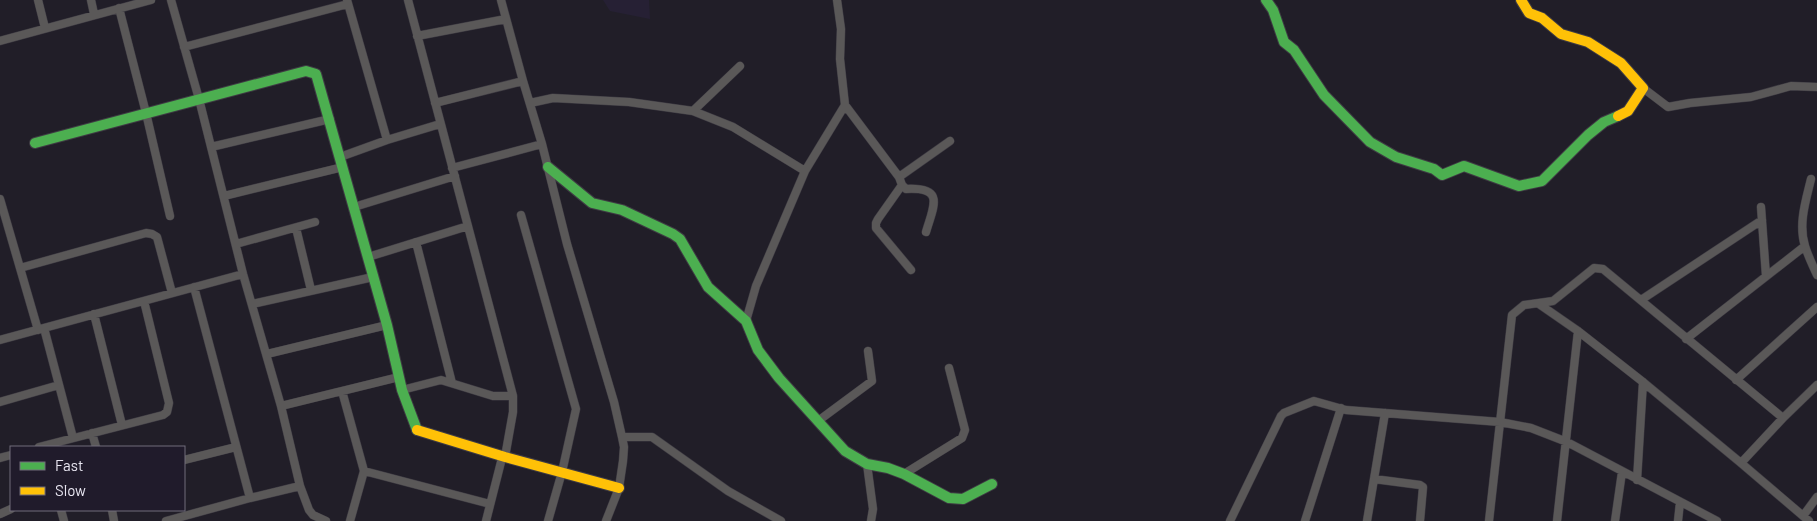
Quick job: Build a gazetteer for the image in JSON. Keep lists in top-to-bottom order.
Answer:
{
  "legend": ["Fast", "Slow"]
}
